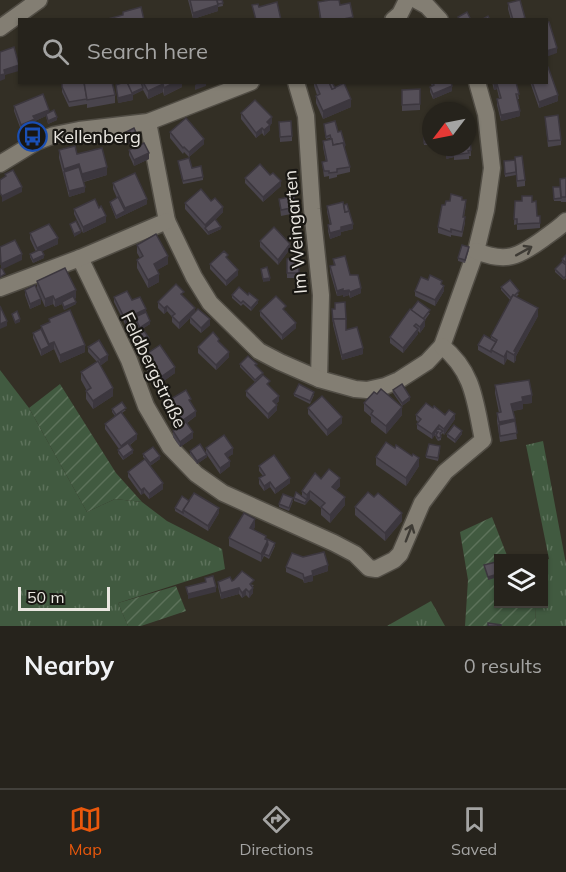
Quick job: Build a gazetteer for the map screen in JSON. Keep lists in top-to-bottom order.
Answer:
{
  "streets": {
    "street": ["Im Weingarten", "Feldbergstraße"]
  },
  "places": {
    "bus stop": ["Kellenberg"]
  },
  "scale_bar": "50 m",
  "north": "bottom left",
  "page": {
    "search": "Search here",
    "scale": "50 m",
    "heading": ["Nearby", "0 results"],
    "nav": ["Map", "Directions", "Saved"]
  }
}
